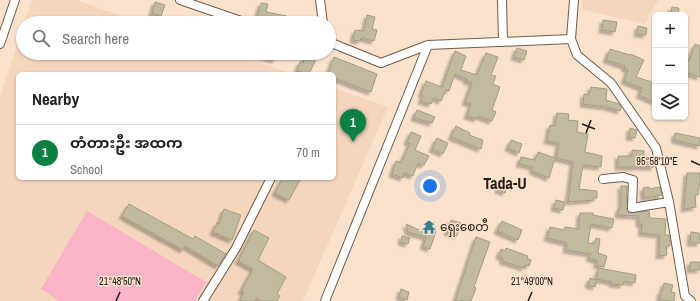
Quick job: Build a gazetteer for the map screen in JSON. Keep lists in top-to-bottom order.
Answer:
{
  "districts": ["Tada-U"],
  "places": {
    "temple": ["ရှေးစေတီ"]
  },
  "page": {
    "map_buttons": ["+", "−"],
    "search": "Search here",
    "heading": "Nearby",
    "pins": "1",
    "list": [
      {
        "mark": "1",
        "name": "တံတားဦး အထက",
        "note": "School",
        "value": "70 m"
      }
    ]
  },
  "coordinates": ["95°58'10\"E", "21°48'50\"N", "21°49'00\"N"]
}
